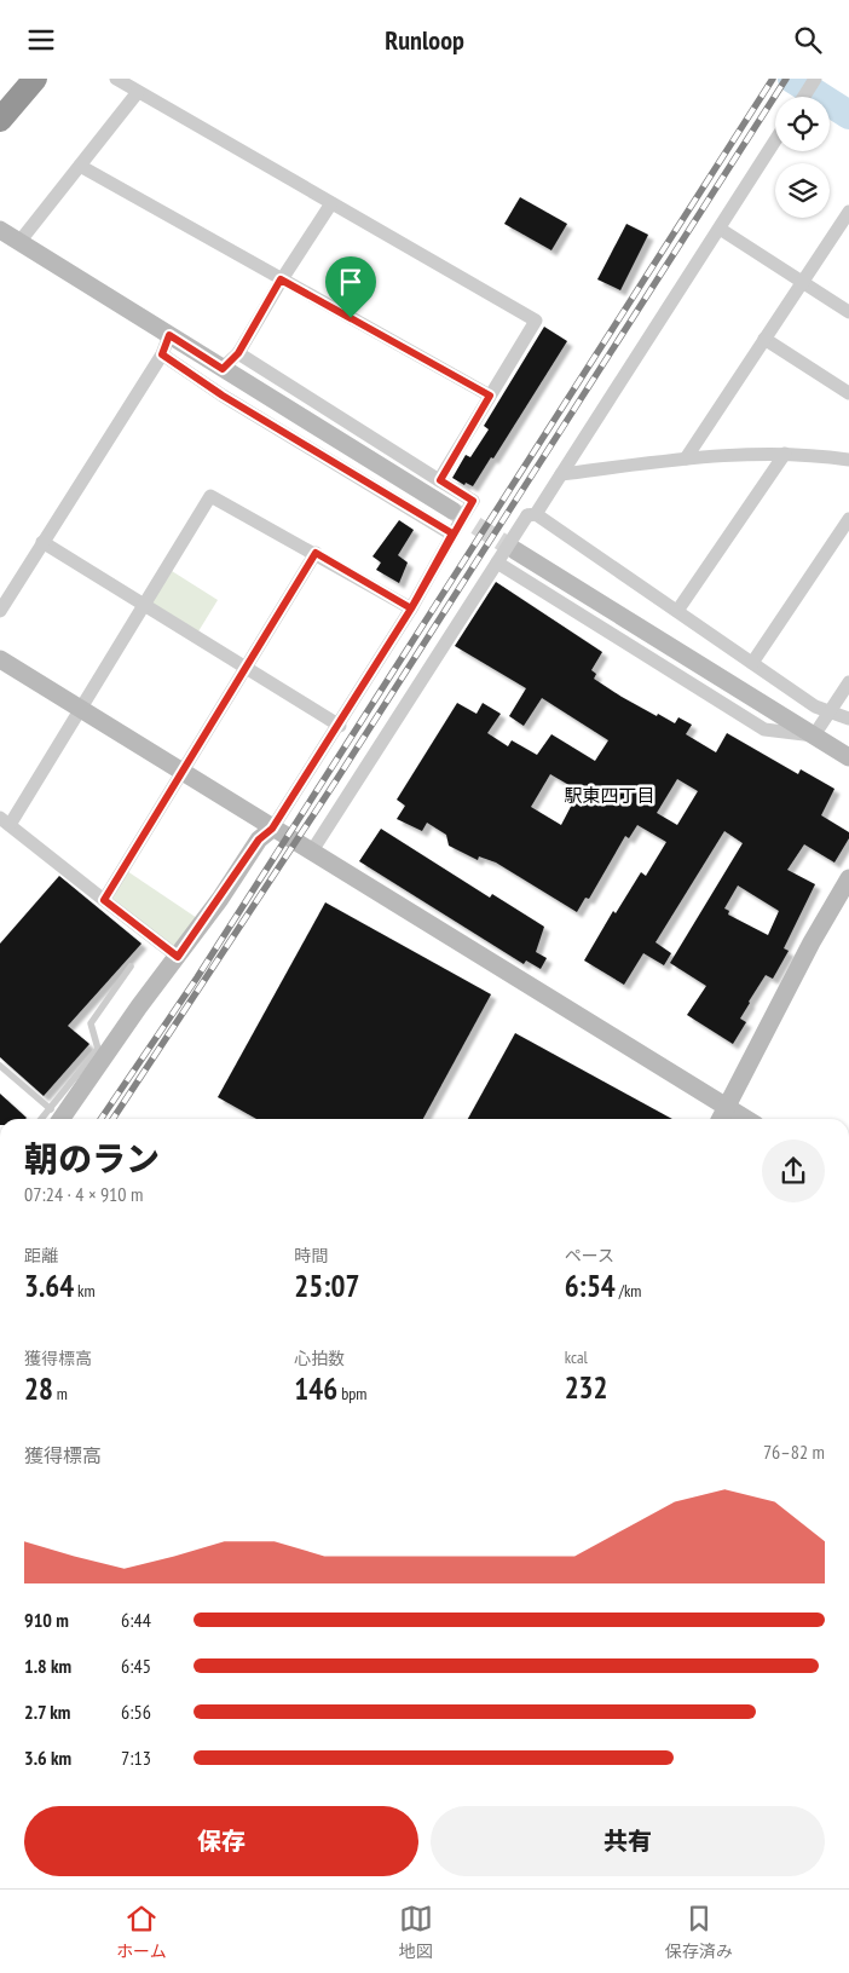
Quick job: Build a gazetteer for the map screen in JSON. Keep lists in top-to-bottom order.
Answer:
{
  "districts": ["駅東四丁目"],
  "page": {
    "header": "Runloop",
    "heading": ["朝のラン", "07:24 · 4 × 910 m"],
    "stats": [
      ["距離", "3.64 km"],
      ["時間", "25:07"],
      ["ペース", "6:54 /km"],
      ["獲得標高", "28 m"],
      ["心拍数", "146 bpm"],
      ["kcal", "232"]
    ],
    "chart": ["獲得標高", "76–82 m"],
    "list": [
      {
        "name": "910 m",
        "note": "6:44"
      },
      {
        "name": "1.8 km",
        "note": "6:45"
      },
      {
        "name": "2.7 km",
        "note": "6:56"
      },
      {
        "name": "3.6 km",
        "note": "7:13"
      }
    ],
    "buttons": ["保存", "共有"],
    "tabs": ["ホーム", "地図", "保存済み"]
  }
}
